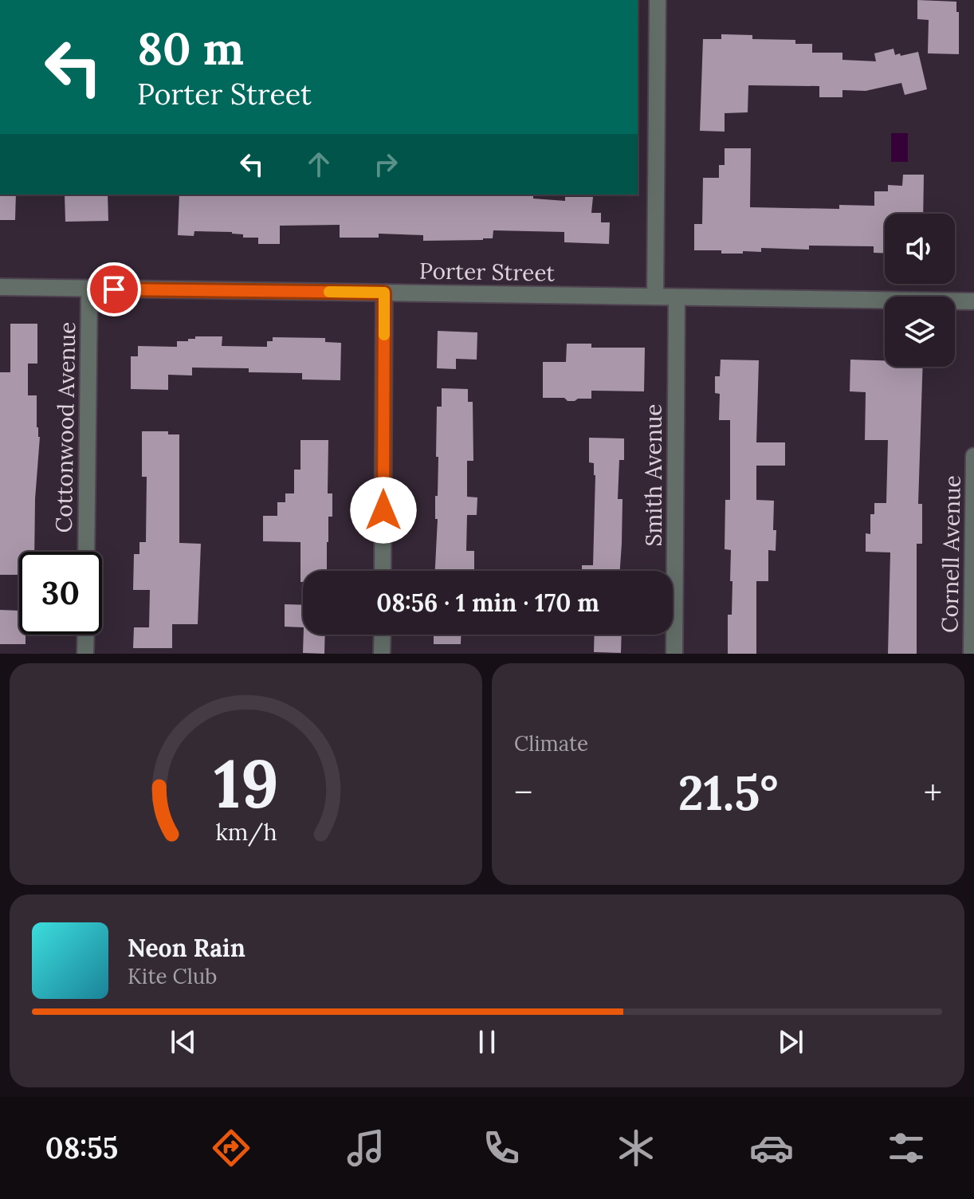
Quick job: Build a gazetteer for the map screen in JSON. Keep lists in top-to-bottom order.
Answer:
{
  "streets": {
    "street": [
      "Porter Street",
      "Cottonwood Avenue",
      "Smith Avenue",
      "Cornell Avenue"
    ]
  },
  "crossings": [
    ["Porter Street", "Cottonwood Avenue"],
    ["Porter Street", "Smith Avenue"]
  ],
  "page": {
    "turn": ["80 m", "Porter Street"],
    "limit": "30",
    "trip": "08:56 · 1 min · 170 m",
    "tile": "Climate",
    "heat": ["−", "21.5°", "+"],
    "song": ["Neon Rain", "Kite Club"],
    "tabs": "08:55",
    "gauge": ["19", "km/h"]
  }
}
